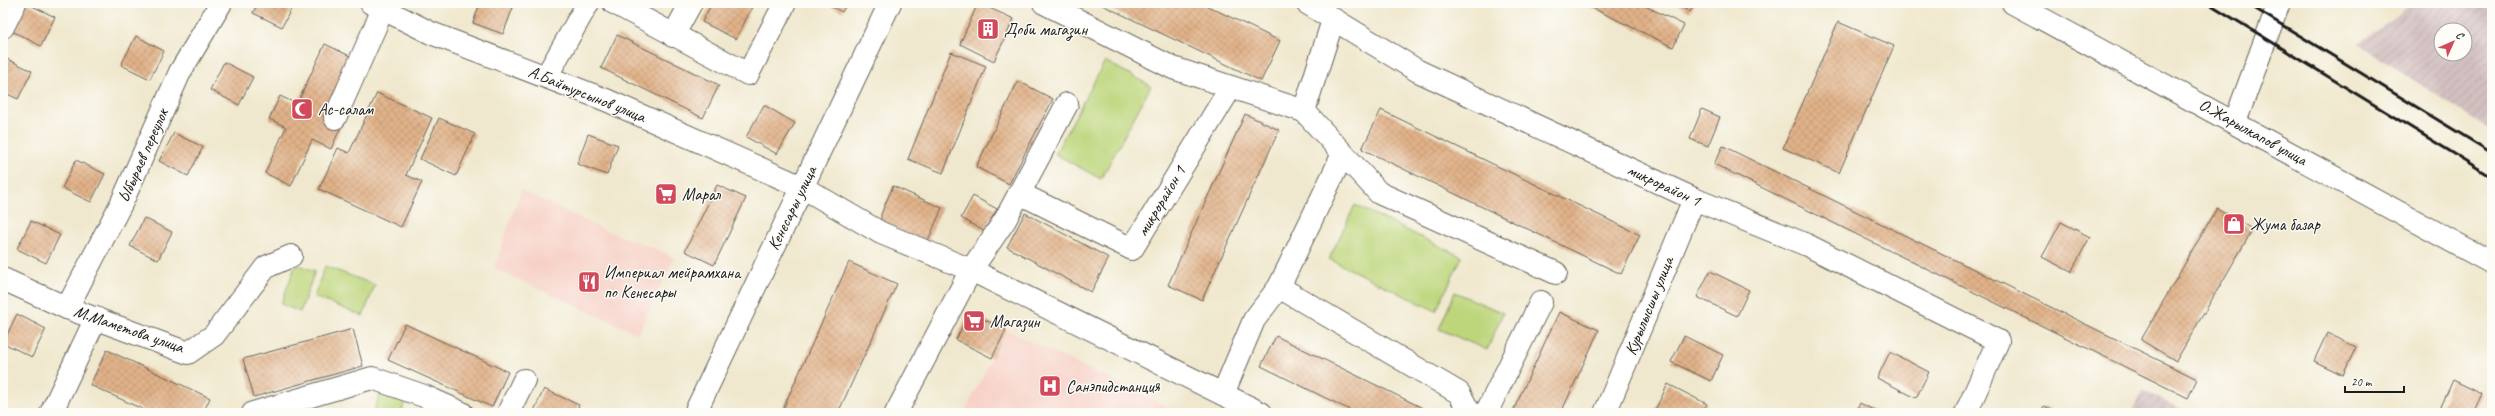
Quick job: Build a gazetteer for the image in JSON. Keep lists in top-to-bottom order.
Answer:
{
  "streets": {
    "street": [
      "А.Байтурсынов улица",
      "О.Жарылкапов улица",
      "Ыбыраев переулок",
      "микрорайон 1",
      "Кенесары улица",
      "Курылысшы улица",
      "М.Маметова улица"
    ]
  },
  "crossings": [
    ["А.Байтурсынов улица", "Кенесары улица"],
    ["Ыбыраев переулок", "М.Маметова улица"],
    ["микрорайон 1", "Курылысшы улица"]
  ],
  "places": {
    "building": ["Доби магазин"],
    "mosque": ["Ас-салам"],
    "supermarket": ["Марал", "Магазин"],
    "shop": ["Жума базар"],
    "restaurant": ["Империал мейрамхана по Кенесары"],
    "hospital": ["Санэпидстанция"]
  },
  "scale_bar": "20 m",
  "north": "top right"
}
